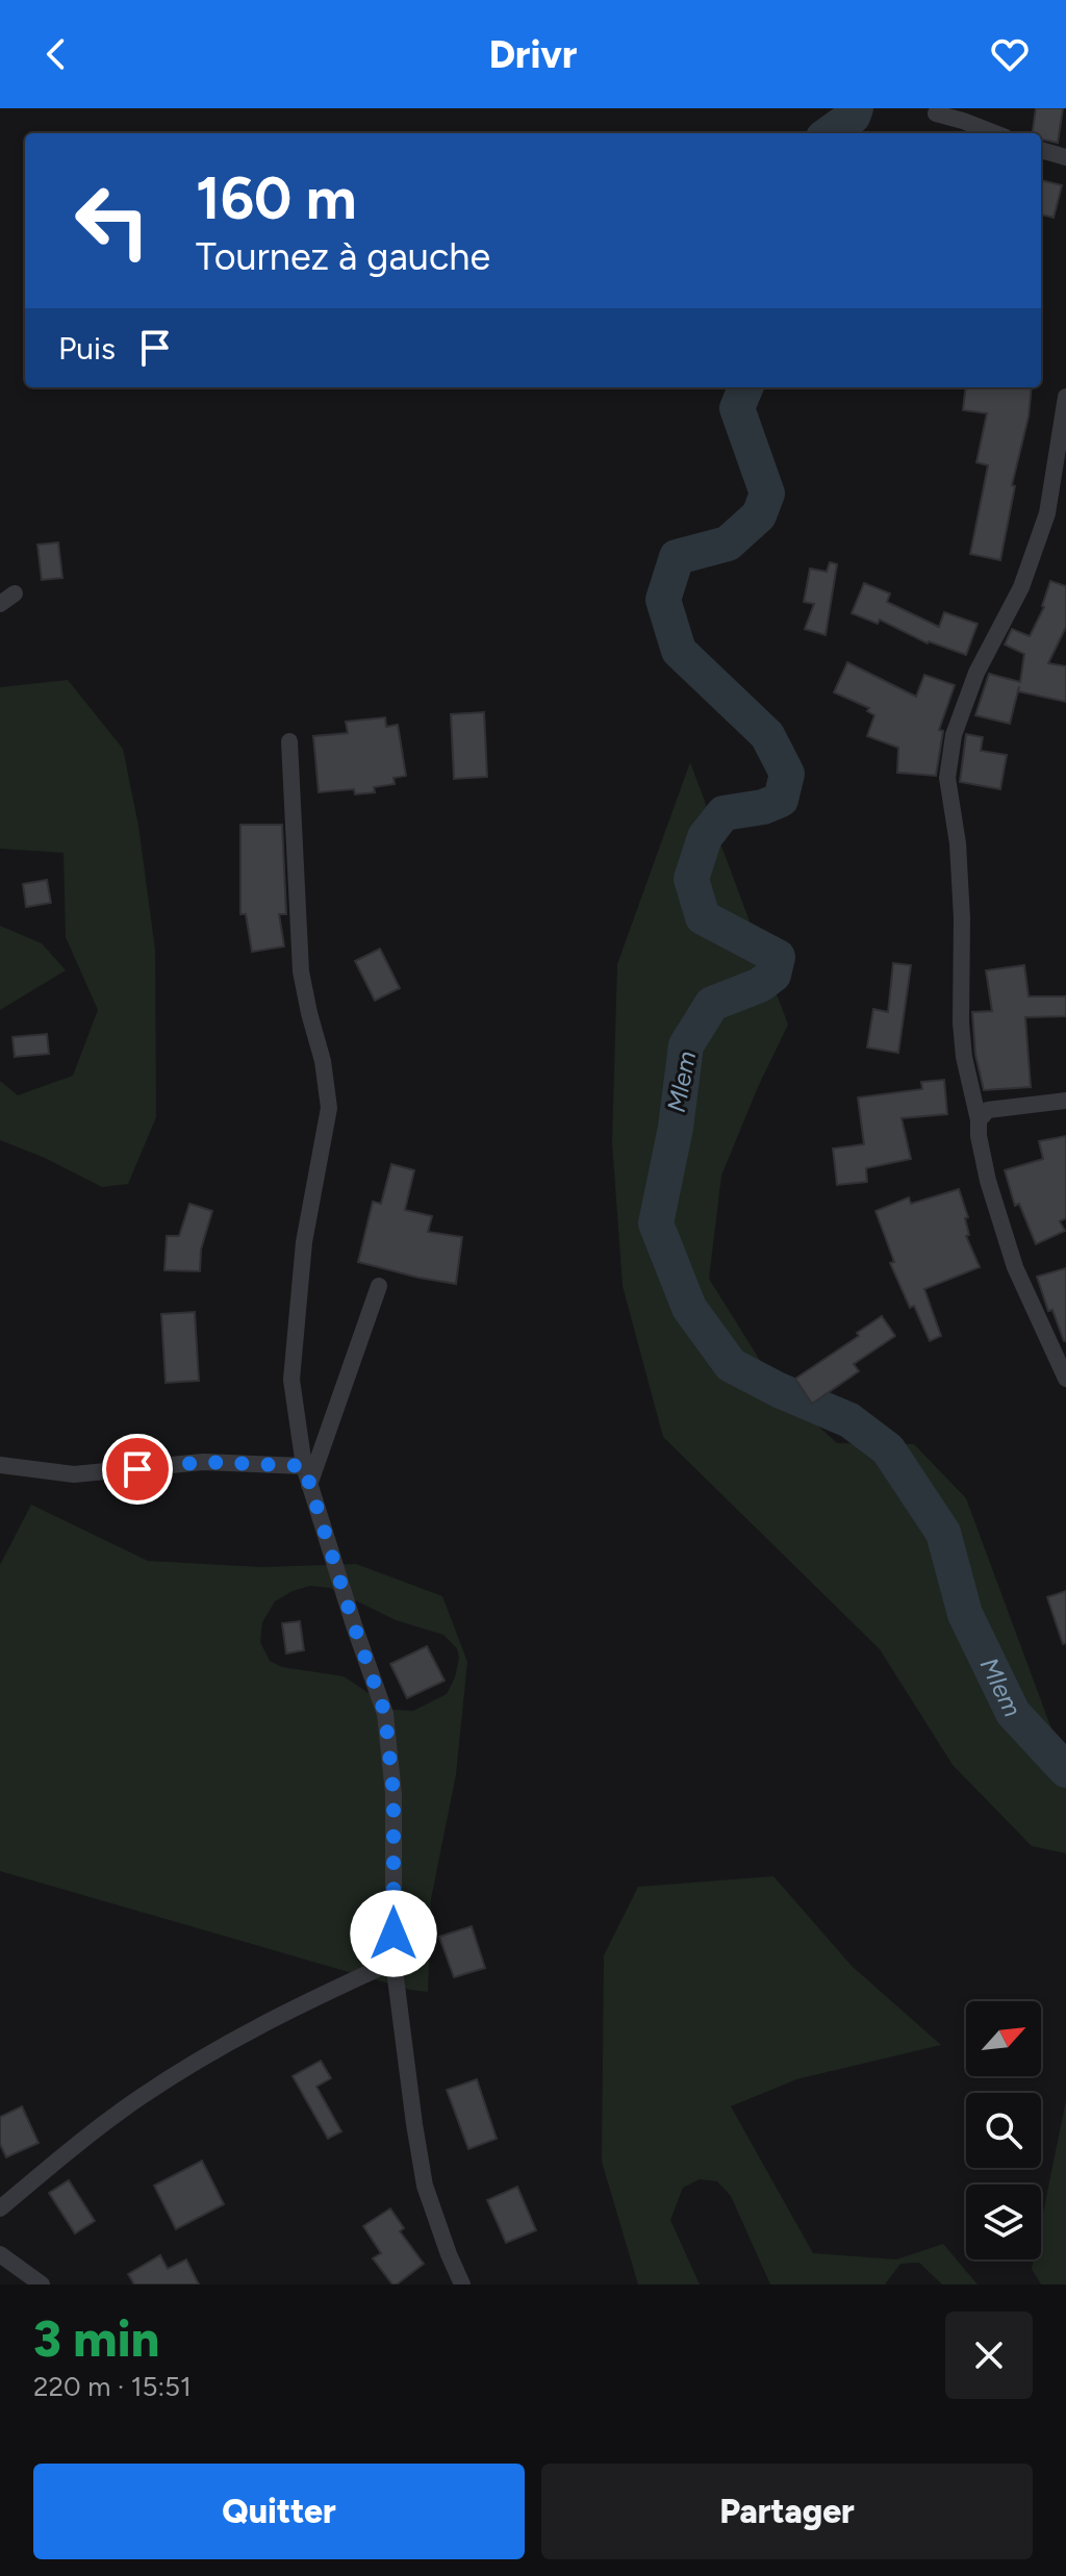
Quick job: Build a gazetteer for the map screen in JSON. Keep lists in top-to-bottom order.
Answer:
{
  "water": ["Mlem"],
  "north": "top right",
  "page": {
    "header": "Drivr",
    "turn": ["160 m", "Tournez à gauche"],
    "then": "Puis",
    "heading": ["3 min", "220 m · 15:51"],
    "buttons": ["Quitter", "Partager"]
  }
}
